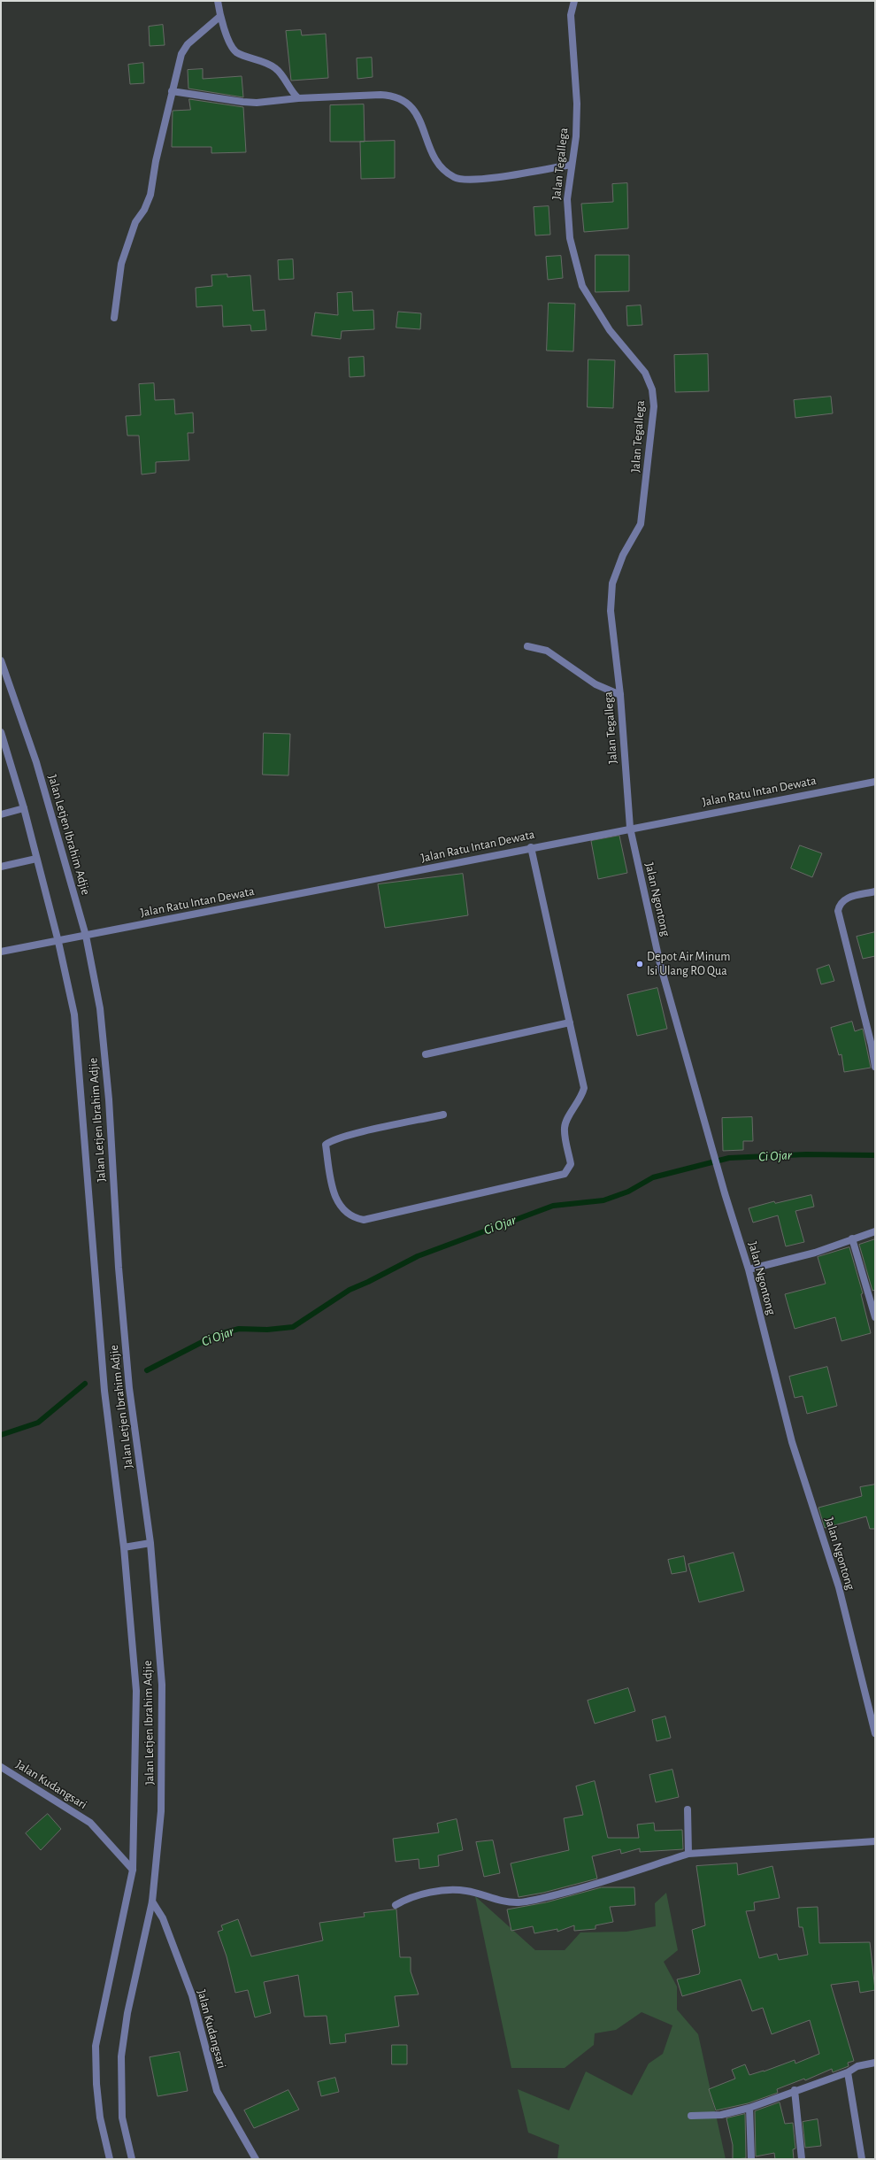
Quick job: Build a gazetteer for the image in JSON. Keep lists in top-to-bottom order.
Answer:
{
  "streets": {
    "street": [
      "Jalan Tegallega",
      "Jalan Ratu Intan Dewata",
      "Jalan Letjen Ibrahim Adjie",
      "Jalan Ngontong",
      "Jalan Kudangsari"
    ]
  },
  "crossings": [
    ["Jalan Tegallega", "Jalan Ratu Intan Dewata"],
    ["Jalan Tegallega", "Jalan Ngontong"],
    ["Jalan Ratu Intan Dewata", "Jalan Letjen Ibrahim Adjie"],
    ["Jalan Ratu Intan Dewata", "Jalan Ngontong"],
    ["Jalan Letjen Ibrahim Adjie", "Jalan Kudangsari"]
  ],
  "water": ["Ci Ojar"],
  "places": ["Depot Air Minum Isi Ulang RO Qua"]
}
